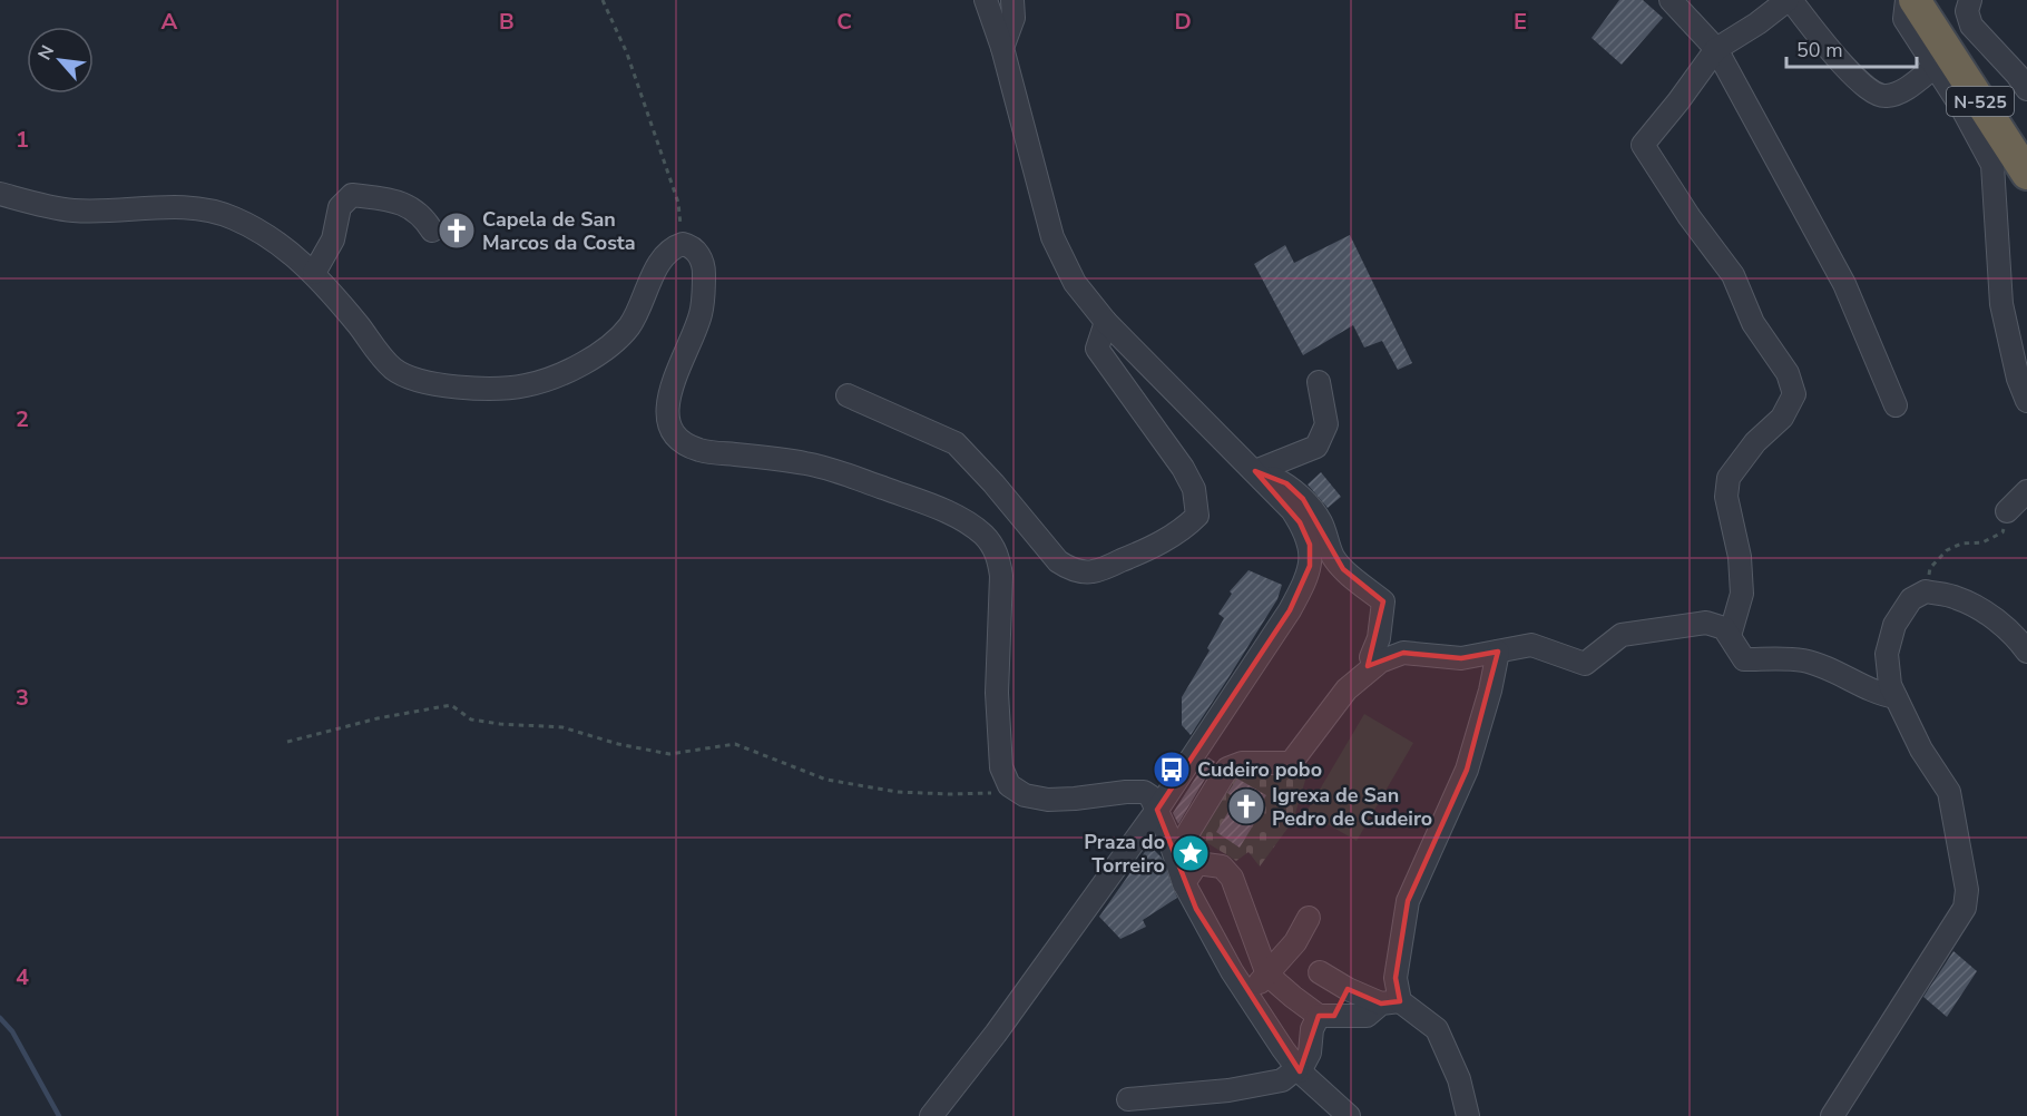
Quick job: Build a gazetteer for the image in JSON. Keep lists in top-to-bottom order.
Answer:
{
  "streets": {
    "highway": ["N-525"]
  },
  "places": {
    "church": ["Capela de San Marcos da Costa", "Igrexa de San Pedro de Cudeiro"],
    "bus stop": ["Cudeiro pobo"],
    "place": ["Praza do Torreiro"]
  },
  "scale_bar": "50 m",
  "north": "top left",
  "grid": {
    "columns": [
      "A",
      "B",
      "C",
      "D",
      "E"
    ],
    "rows": [
      "1",
      "2",
      "3",
      "4"
    ]
  }
}
